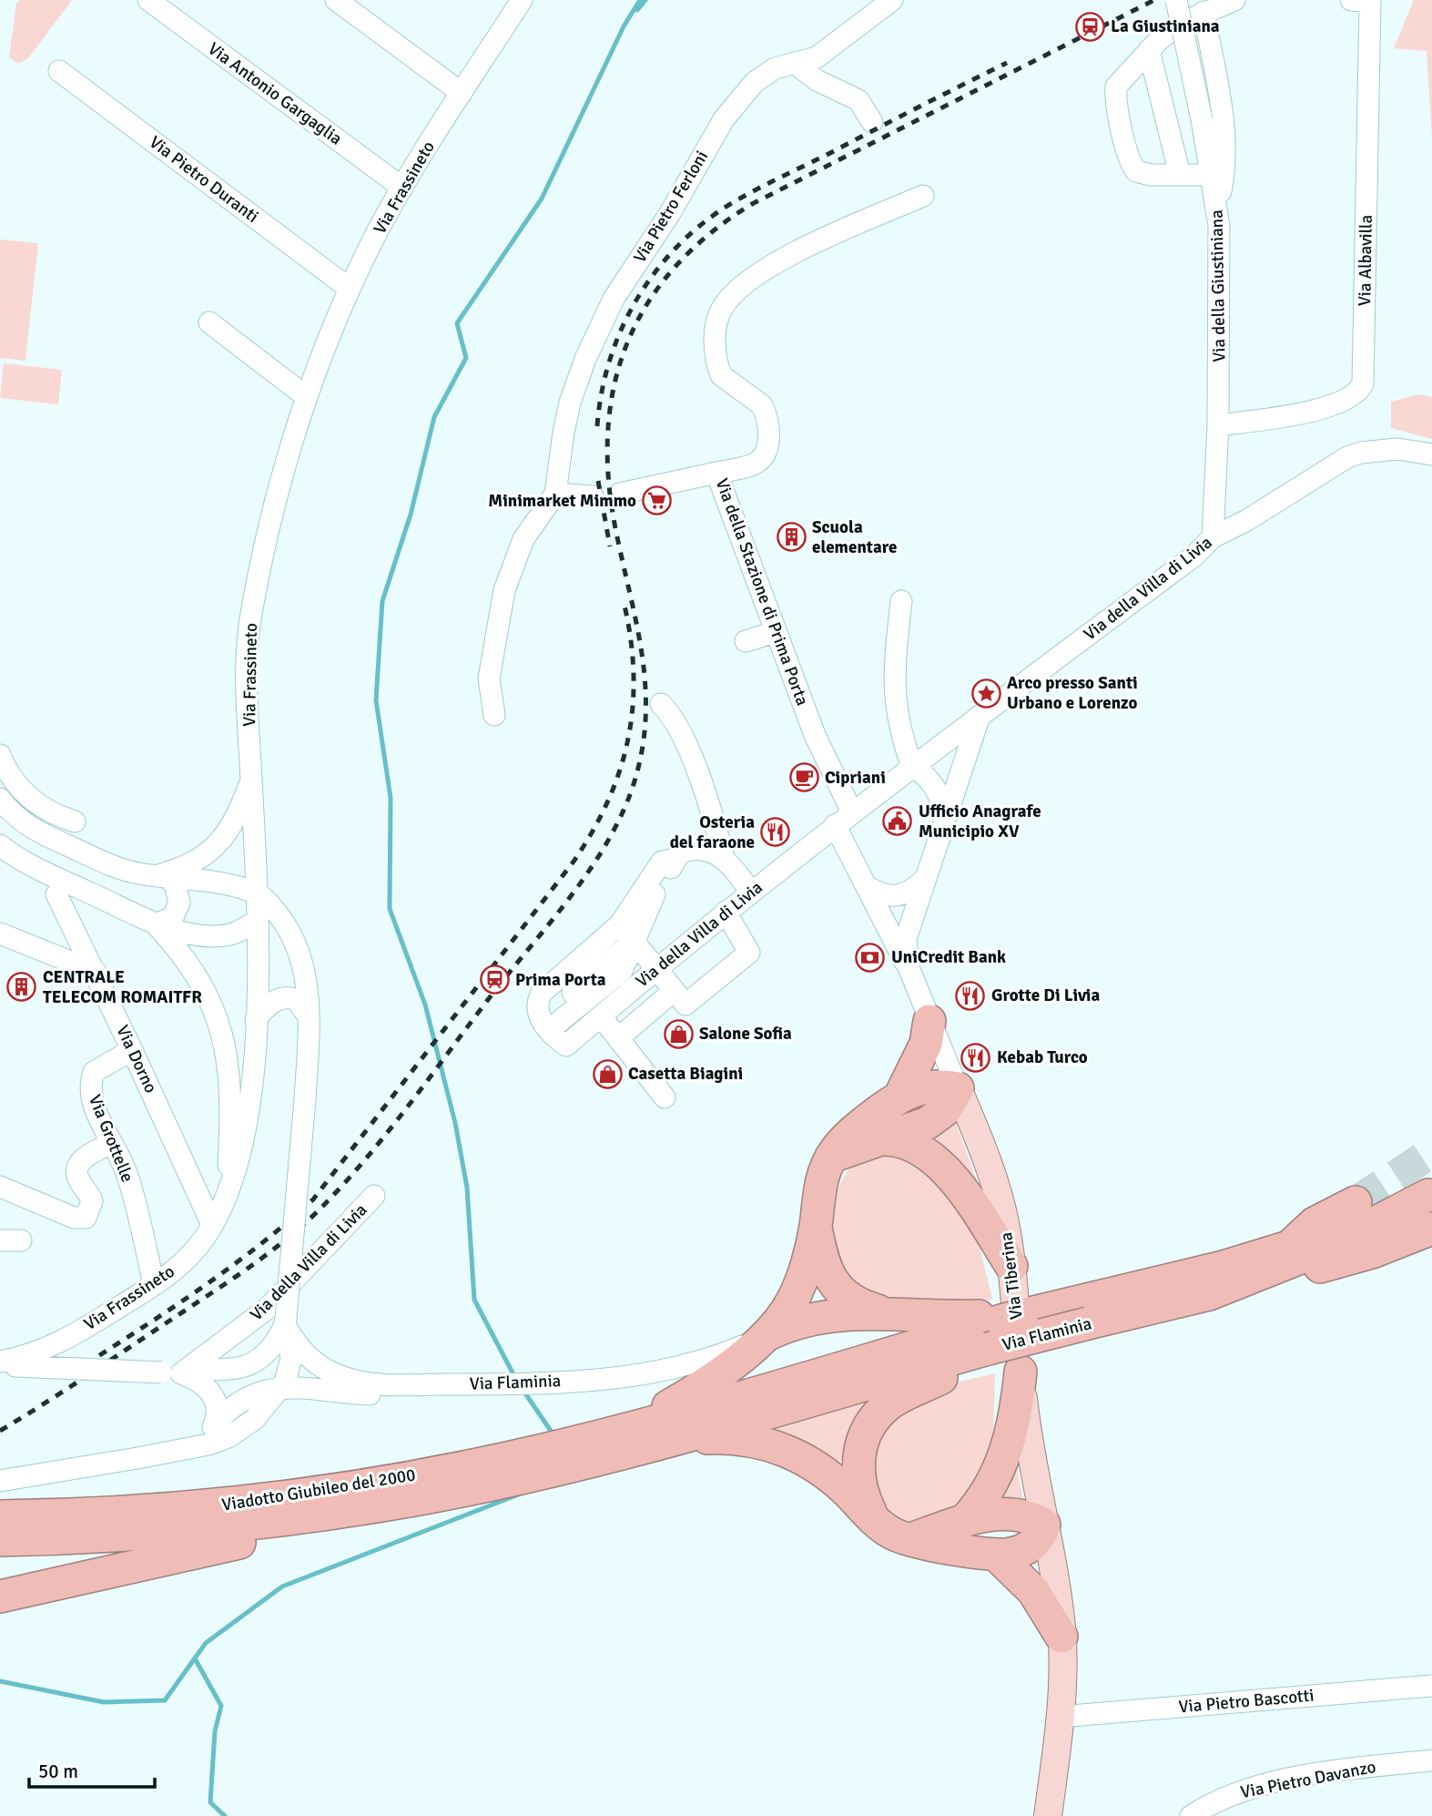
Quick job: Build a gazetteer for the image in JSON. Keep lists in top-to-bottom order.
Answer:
{
  "streets": {
    "highway": ["Via Flaminia", "Viadotto Giubileo del 2000"],
    "main road": ["Via Tiberina"],
    "street": [
      "Via Antonio Gargaglia",
      "Via Pietro Duranti",
      "Via Frassineto",
      "Via Pietro Ferloni",
      "Via Albavilla",
      "Via della Giustiniana",
      "Via della Villa di Livia",
      "Via della Stazione di Prima Porta",
      "Via Dorno",
      "Via Grottelle",
      "Via Pietro Bascotti",
      "Via Pietro Davanzo"
    ]
  },
  "crossings": [
    ["Via Antonio Gargaglia", "Via Frassineto"],
    ["Via Pietro Duranti", "Via Frassineto"],
    ["Via Frassineto", "Via Dorno"],
    ["Via Frassineto", "Via Grottelle"],
    ["Via Albavilla", "Via della Giustiniana"],
    ["Via della Giustiniana", "Via della Villa di Livia"],
    ["Via della Villa di Livia", "Via della Stazione di Prima Porta"],
    ["Via della Villa di Livia", "Via Tiberina"],
    ["Via della Stazione di Prima Porta", "Via Tiberina"],
    ["Via Dorno", "Via Grottelle"],
    ["Via Tiberina", "Via Pietro Bascotti"],
    ["Via Flaminia", "Viadotto Giubileo del 2000"]
  ],
  "places": {
    "station": ["La Giustiniana", "Prima Porta"],
    "supermarket": ["Minimarket Mimmo"],
    "building": ["Scuola elementare", "CENTRALE TELECOM ROMAITFR"],
    "place": ["Arco presso Santi Urbano e Lorenzo"],
    "cafe": ["Cipriani"],
    "public building": ["Ufficio Anagrafe Municipio XV"],
    "restaurant": ["Osteria del faraone", "Grotte Di Livia", "Kebab Turco"],
    "bank": ["UniCredit Bank"],
    "shop": ["Salone Sofia", "Casetta Biagini"]
  },
  "scale_bar": "50 m"
}
